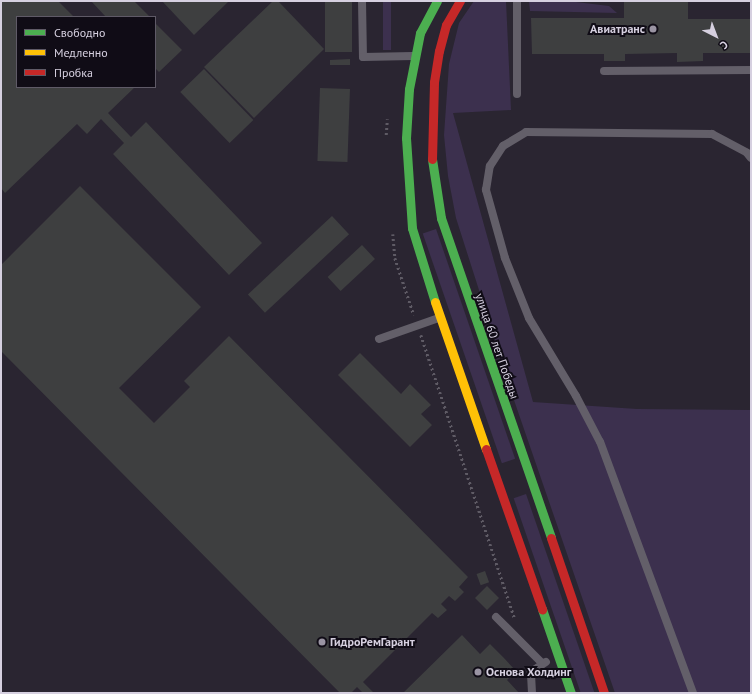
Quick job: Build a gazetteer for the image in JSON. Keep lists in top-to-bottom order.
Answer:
{
  "streets": {
    "main road": ["улица 60 лет Победы"]
  },
  "places": ["Авиатранс", "ГидроРемГарант", "Основа Холдинг"],
  "legend": ["Свободно", "Медленно", "Пробка"],
  "north": "bottom right"
}
